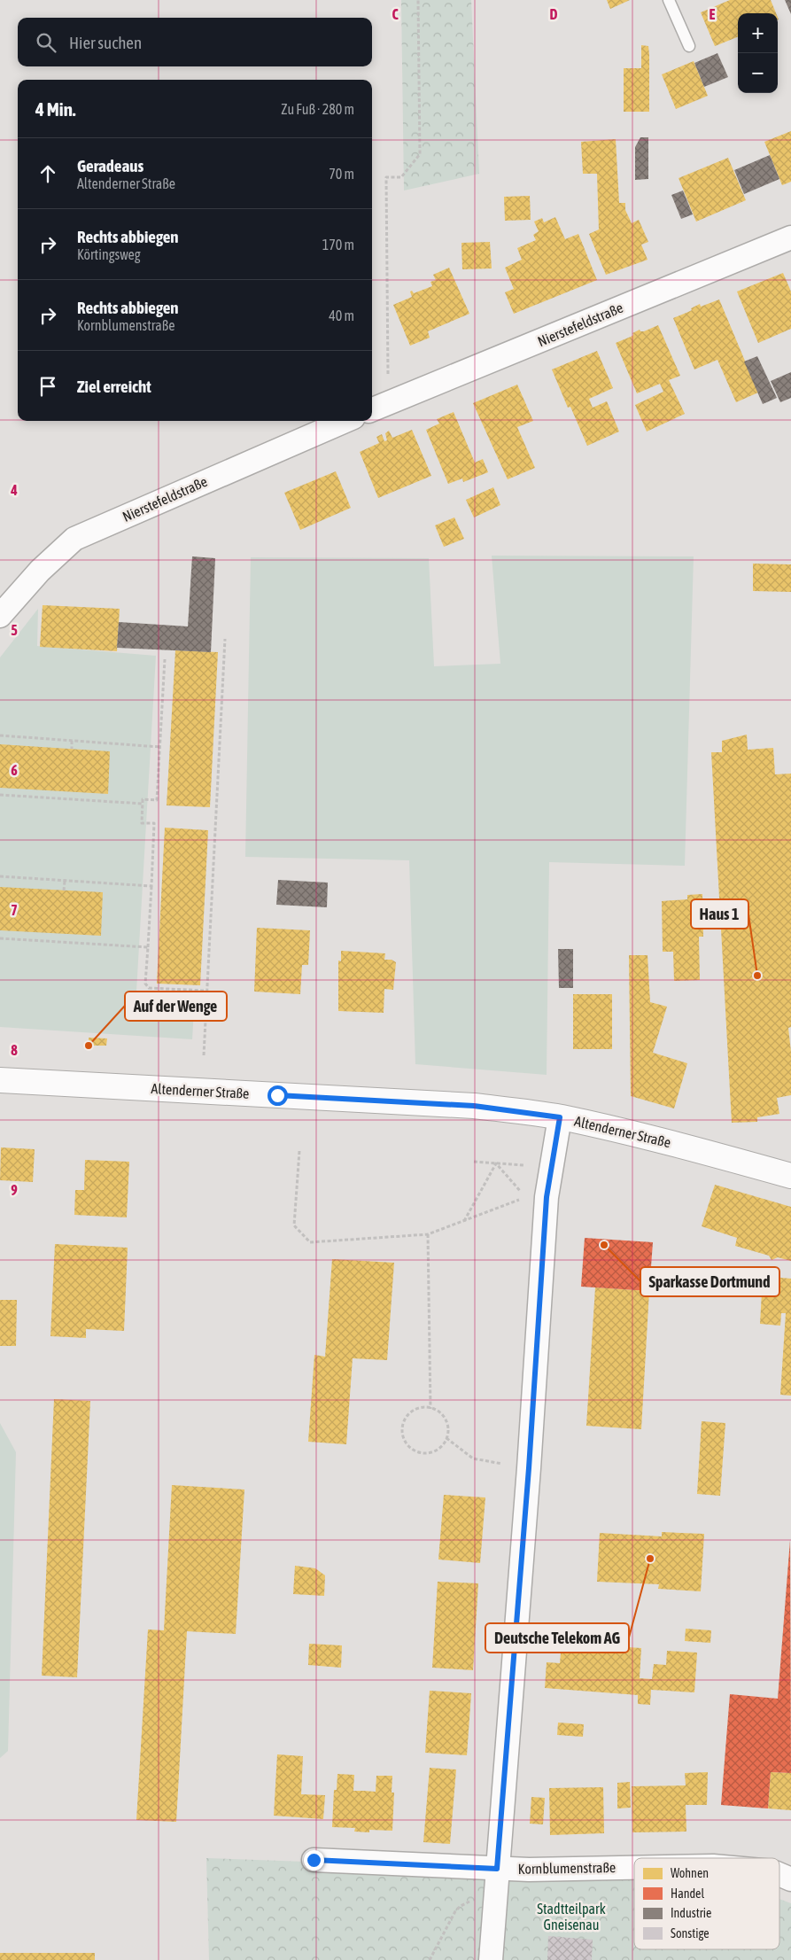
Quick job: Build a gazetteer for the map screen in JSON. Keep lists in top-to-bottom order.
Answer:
{
  "streets": {
    "main road": ["Altenderner Straße"],
    "street": ["Nierstefeldstraße", "Kornblumenstraße"]
  },
  "parks": ["Stadtteilpark Gneisenau"],
  "places": [
    "Haus 1",
    "Auf der Wenge",
    "Sparkasse Dortmund",
    "Deutsche Telekom AG"
  ],
  "legend": [
    "Wohnen",
    "Handel",
    "Industrie",
    "Sonstige"
  ],
  "page": {
    "map_buttons": ["+", "−"],
    "search": "Hier suchen",
    "heading": ["4 Min.", "Zu Fuß · 280 m"],
    "list": [
      ["Geradeaus", "Altenderner Straße", "70 m"],
      ["Rechts abbiegen", "Körtingsweg", "170 m"],
      ["Rechts abbiegen", "Kornblumenstraße", "40 m"],
      "Ziel erreicht"
    ]
  },
  "grid": {
    "columns": ["C", "D", "E"],
    "rows": [
      "4",
      "5",
      "6",
      "7",
      "8",
      "9"
    ]
  }
}
